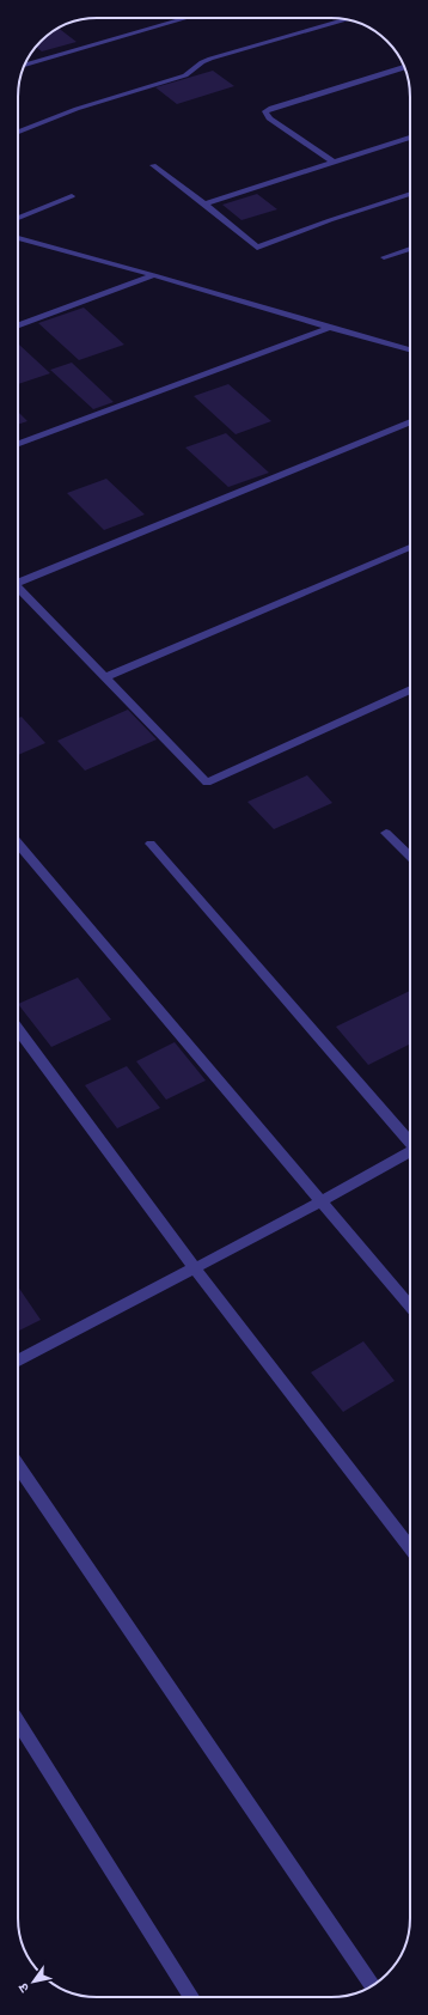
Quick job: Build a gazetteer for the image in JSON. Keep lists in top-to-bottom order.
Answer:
{
  "north": "bottom left"
}
